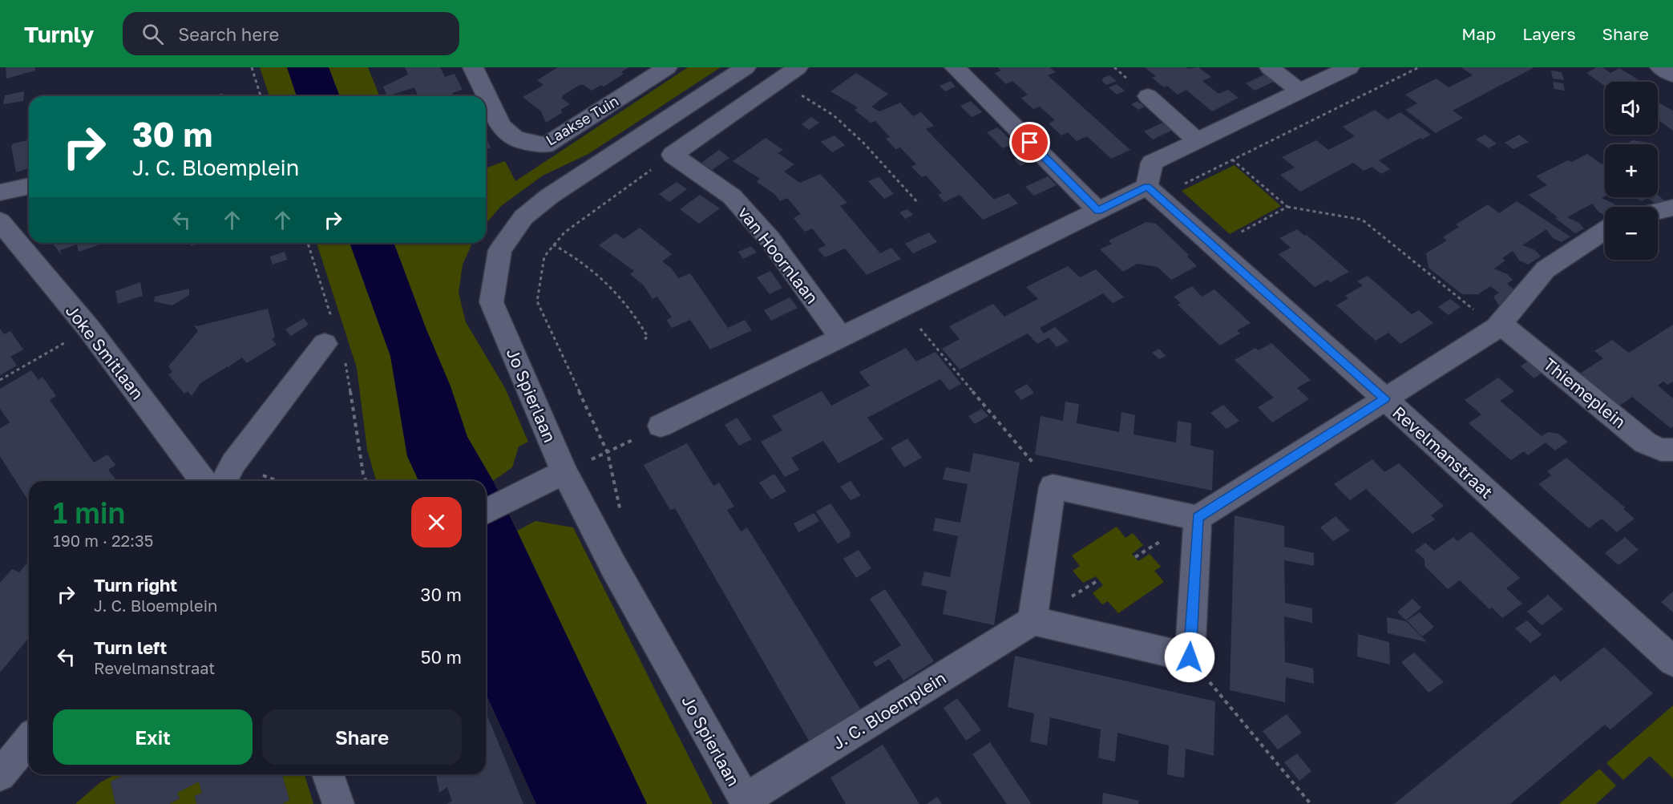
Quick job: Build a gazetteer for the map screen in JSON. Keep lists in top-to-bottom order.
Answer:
{
  "streets": {
    "street": [
      "Laakse Tuin",
      "van Hoornlaan",
      "Joke Smitlaan",
      "Thiemeplein",
      "Jo Spierlaan",
      "Revelmanstraat",
      "J. C. Bloemplein"
    ]
  },
  "crossings": [
    ["Jo Spierlaan", "J. C. Bloemplein"]
  ],
  "page": {
    "header": "Turnly",
    "search": "Search here",
    "nav": ["Map", "Layers", "Share"],
    "map_buttons": ["+", "−"],
    "turn": ["30 m", "J. C. Bloemplein"],
    "heading": ["1 min", "190 m · 22:35"],
    "list": [
      {
        "name": "Turn right",
        "note": "J. C. Bloemplein",
        "value": "30 m"
      },
      {
        "name": "Turn left",
        "note": "Revelmanstraat",
        "value": "50 m"
      }
    ],
    "buttons": ["Exit", "Share"]
  }
}
